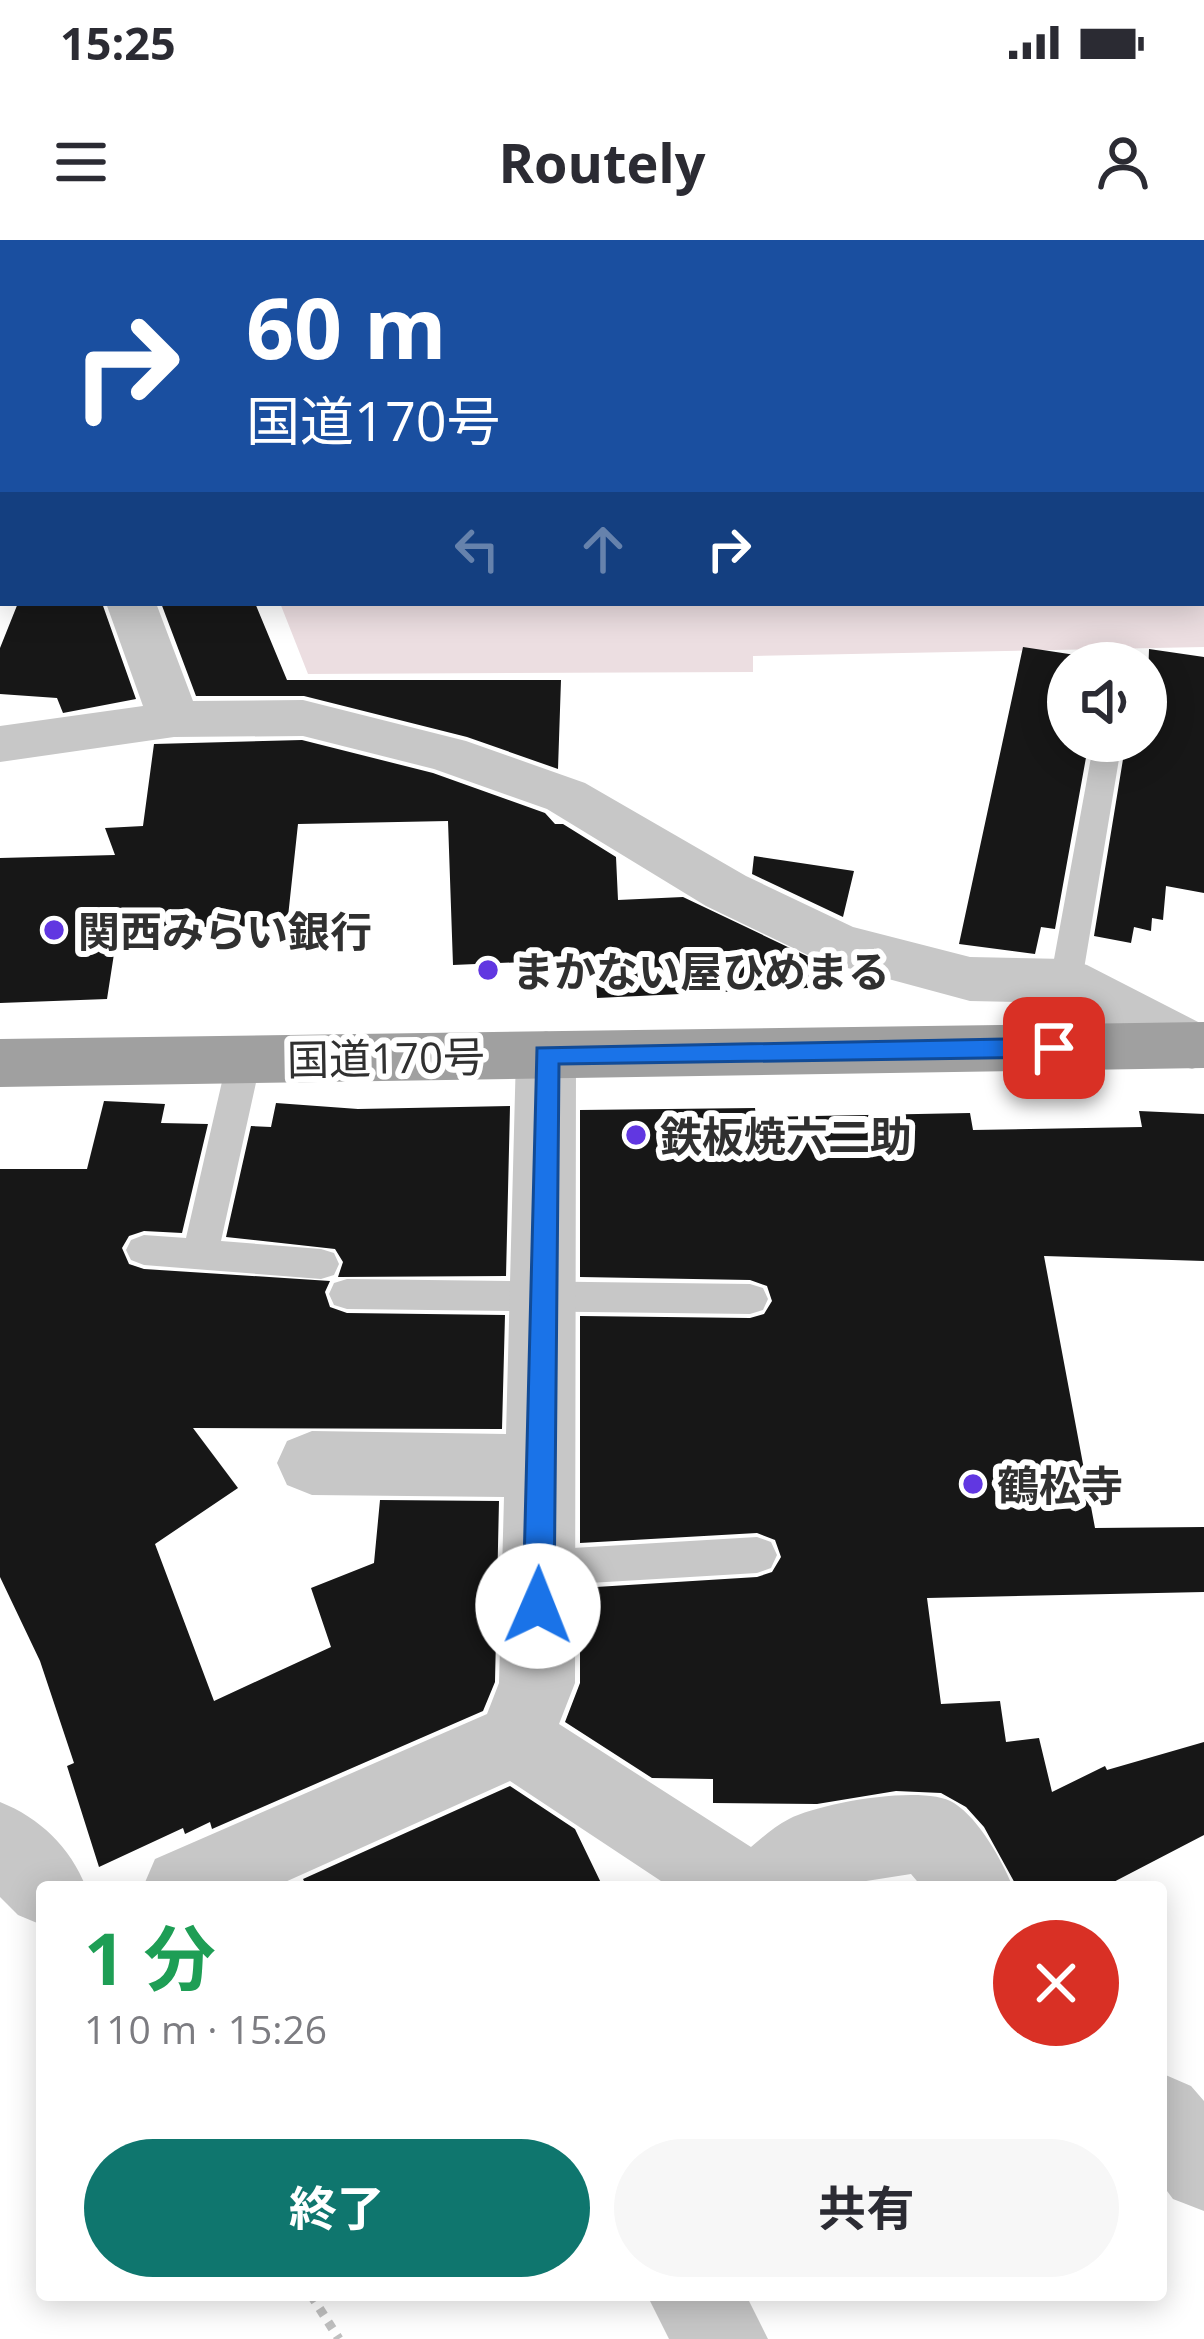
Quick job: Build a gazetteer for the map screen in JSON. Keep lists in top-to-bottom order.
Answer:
{
  "streets": {
    "highway": ["国道170号"]
  },
  "places": [
    "関西みらい銀行",
    "まかない屋ひめまる",
    "鉄板焼六二助",
    "鶴松寺"
  ],
  "page": {
    "status": "15:25",
    "header": "Routely",
    "turn": ["60 m", "国道170号"],
    "heading": ["1 分", "110 m · 15:26"],
    "buttons": ["終了", "共有"]
  }
}
